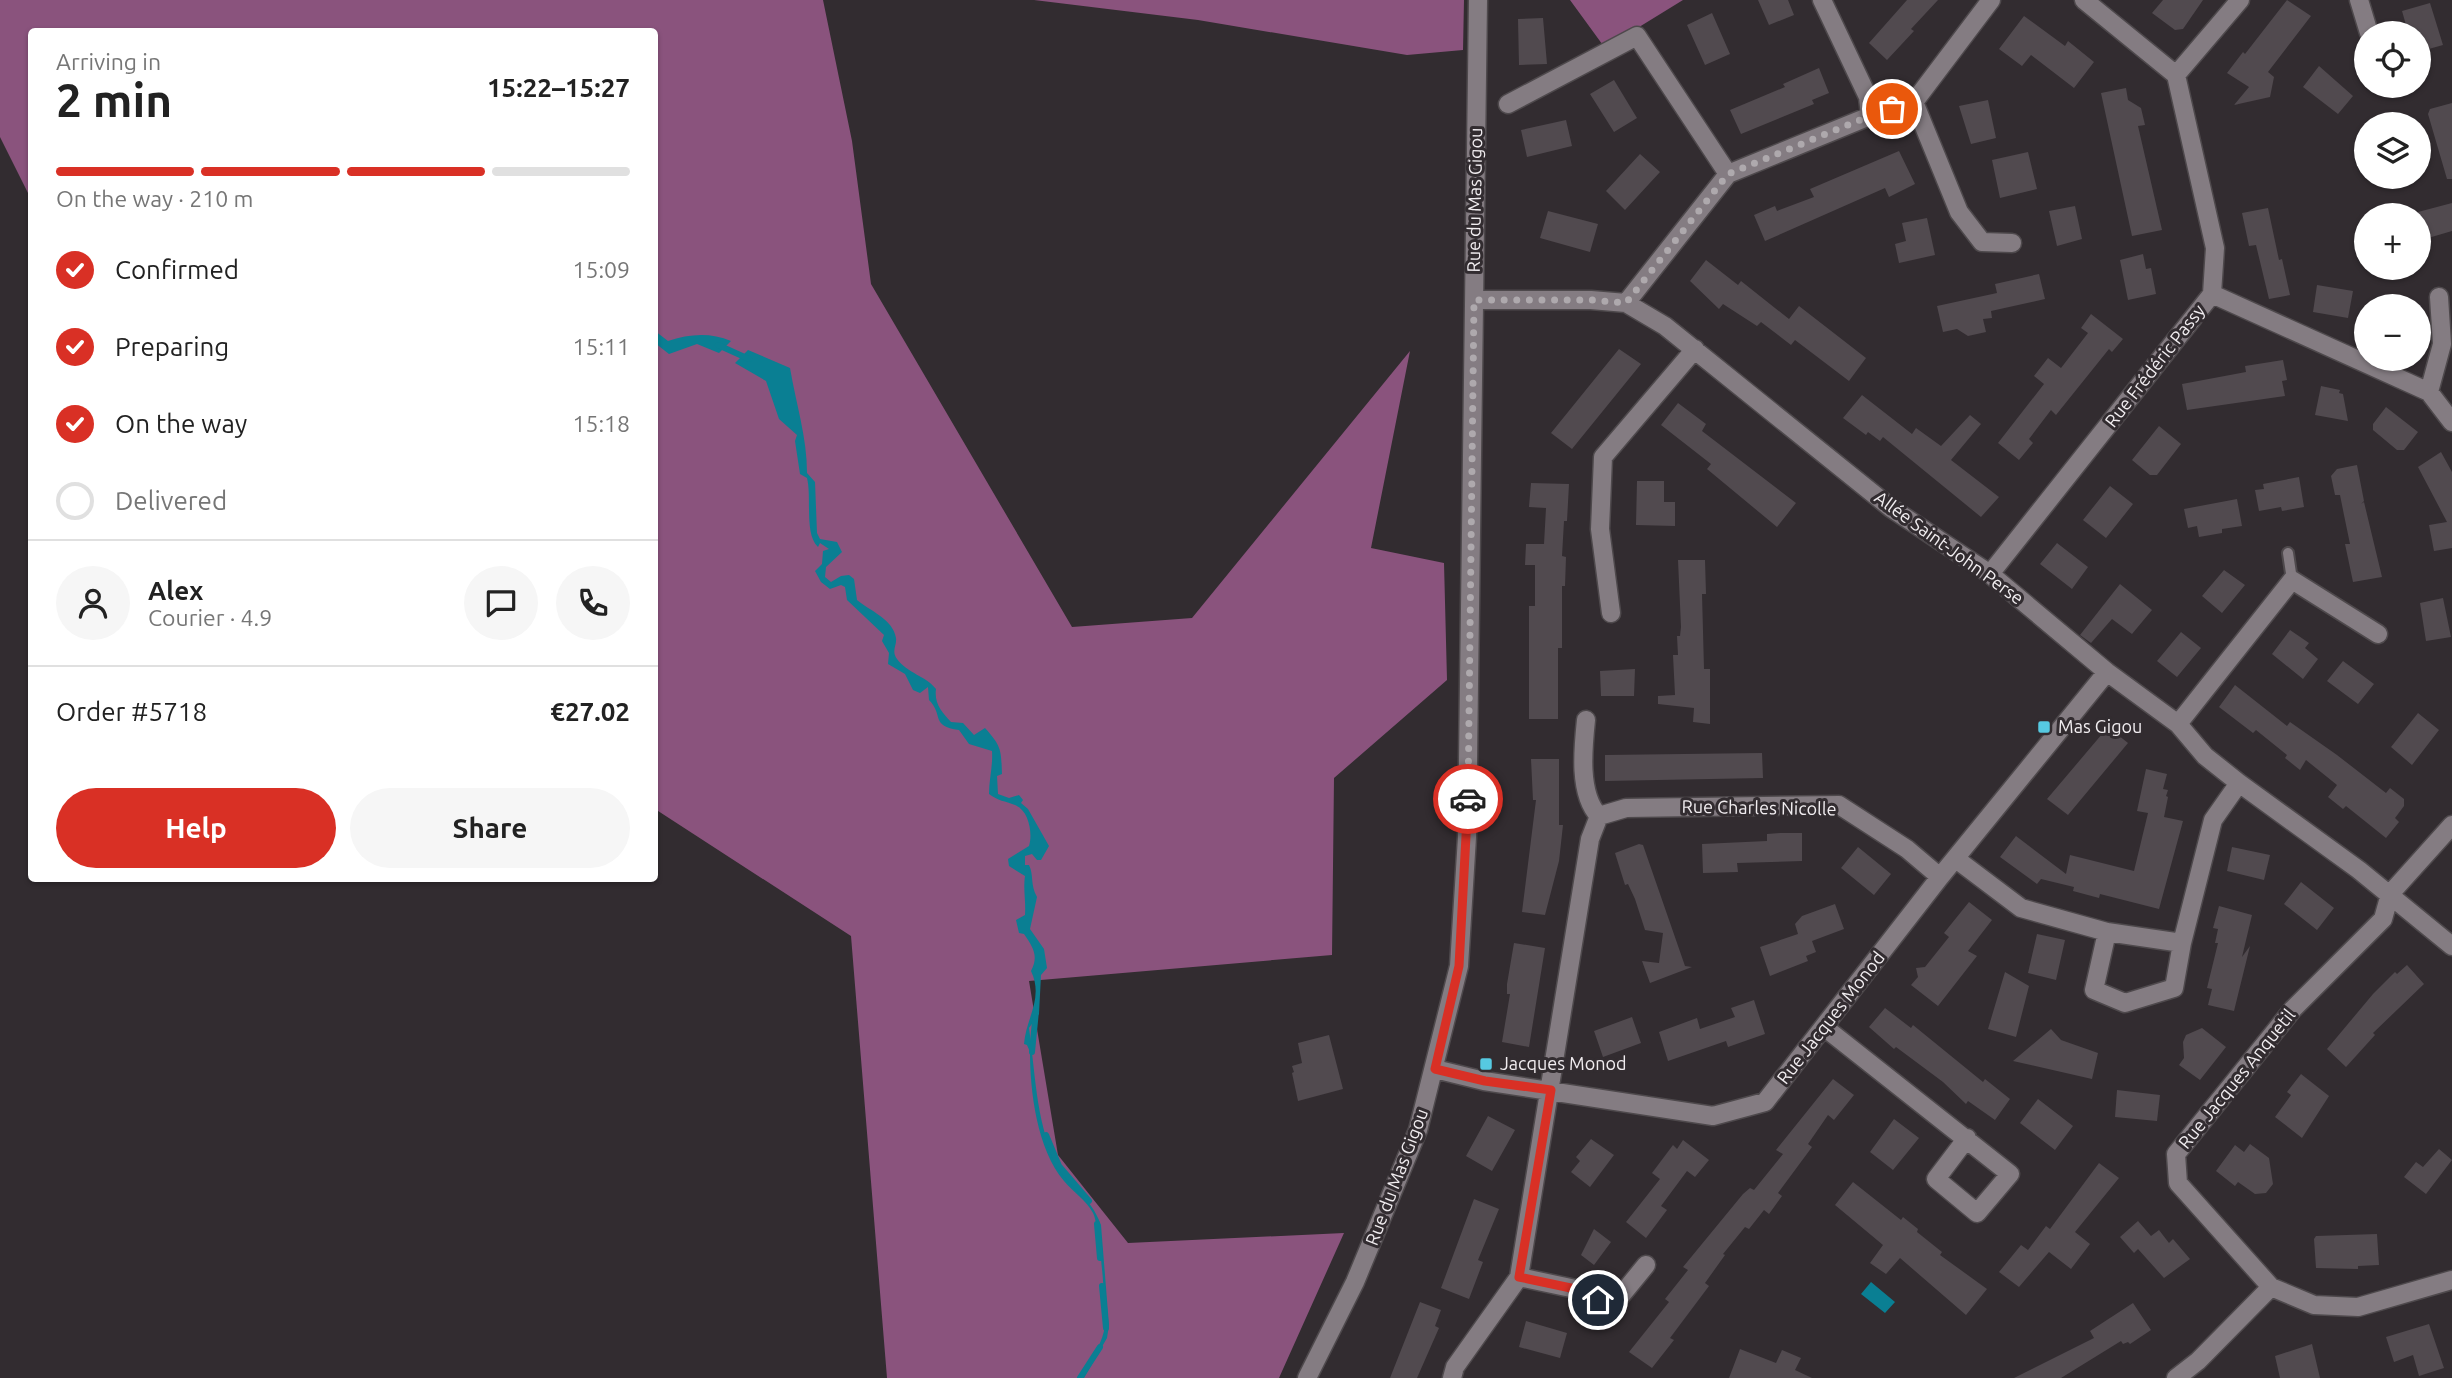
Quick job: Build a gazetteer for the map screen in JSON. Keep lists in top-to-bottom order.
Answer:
{
  "streets": {
    "street": [
      "Rue du Mas Gigou",
      "Rue Frédéric Passy",
      "Allée Saint-John Perse",
      "Rue Charles Nicolle",
      "Rue Jacques Monod",
      "Rue Jacques Anquetil"
    ]
  },
  "crossings": [
    ["Rue du Mas Gigou", "Allée Saint-John Perse"],
    ["Rue du Mas Gigou", "Rue Jacques Monod"],
    ["Rue Frédéric Passy", "Allée Saint-John Perse"],
    ["Allée Saint-John Perse", "Rue Jacques Monod"],
    ["Allée Saint-John Perse", "Rue Jacques Anquetil"],
    ["Rue Charles Nicolle", "Rue Jacques Monod"]
  ],
  "places": {
    "transit": ["Mas Gigou", "Jacques Monod"]
  },
  "page": {
    "map_buttons": ["+", "−"],
    "heading": ["2 min", "Arriving in", "15:22–15:27"],
    "panel": [
      "Alex",
      "Courier · 4.9",
      "Order #5718",
      "€27.02"
    ],
    "bar": "On the way · 210 m",
    "list": [
      ["Confirmed", "15:09"],
      ["Preparing", "15:11"],
      ["On the way", "15:18"],
      "Delivered"
    ],
    "buttons": ["Help", "Share"]
  }
}
